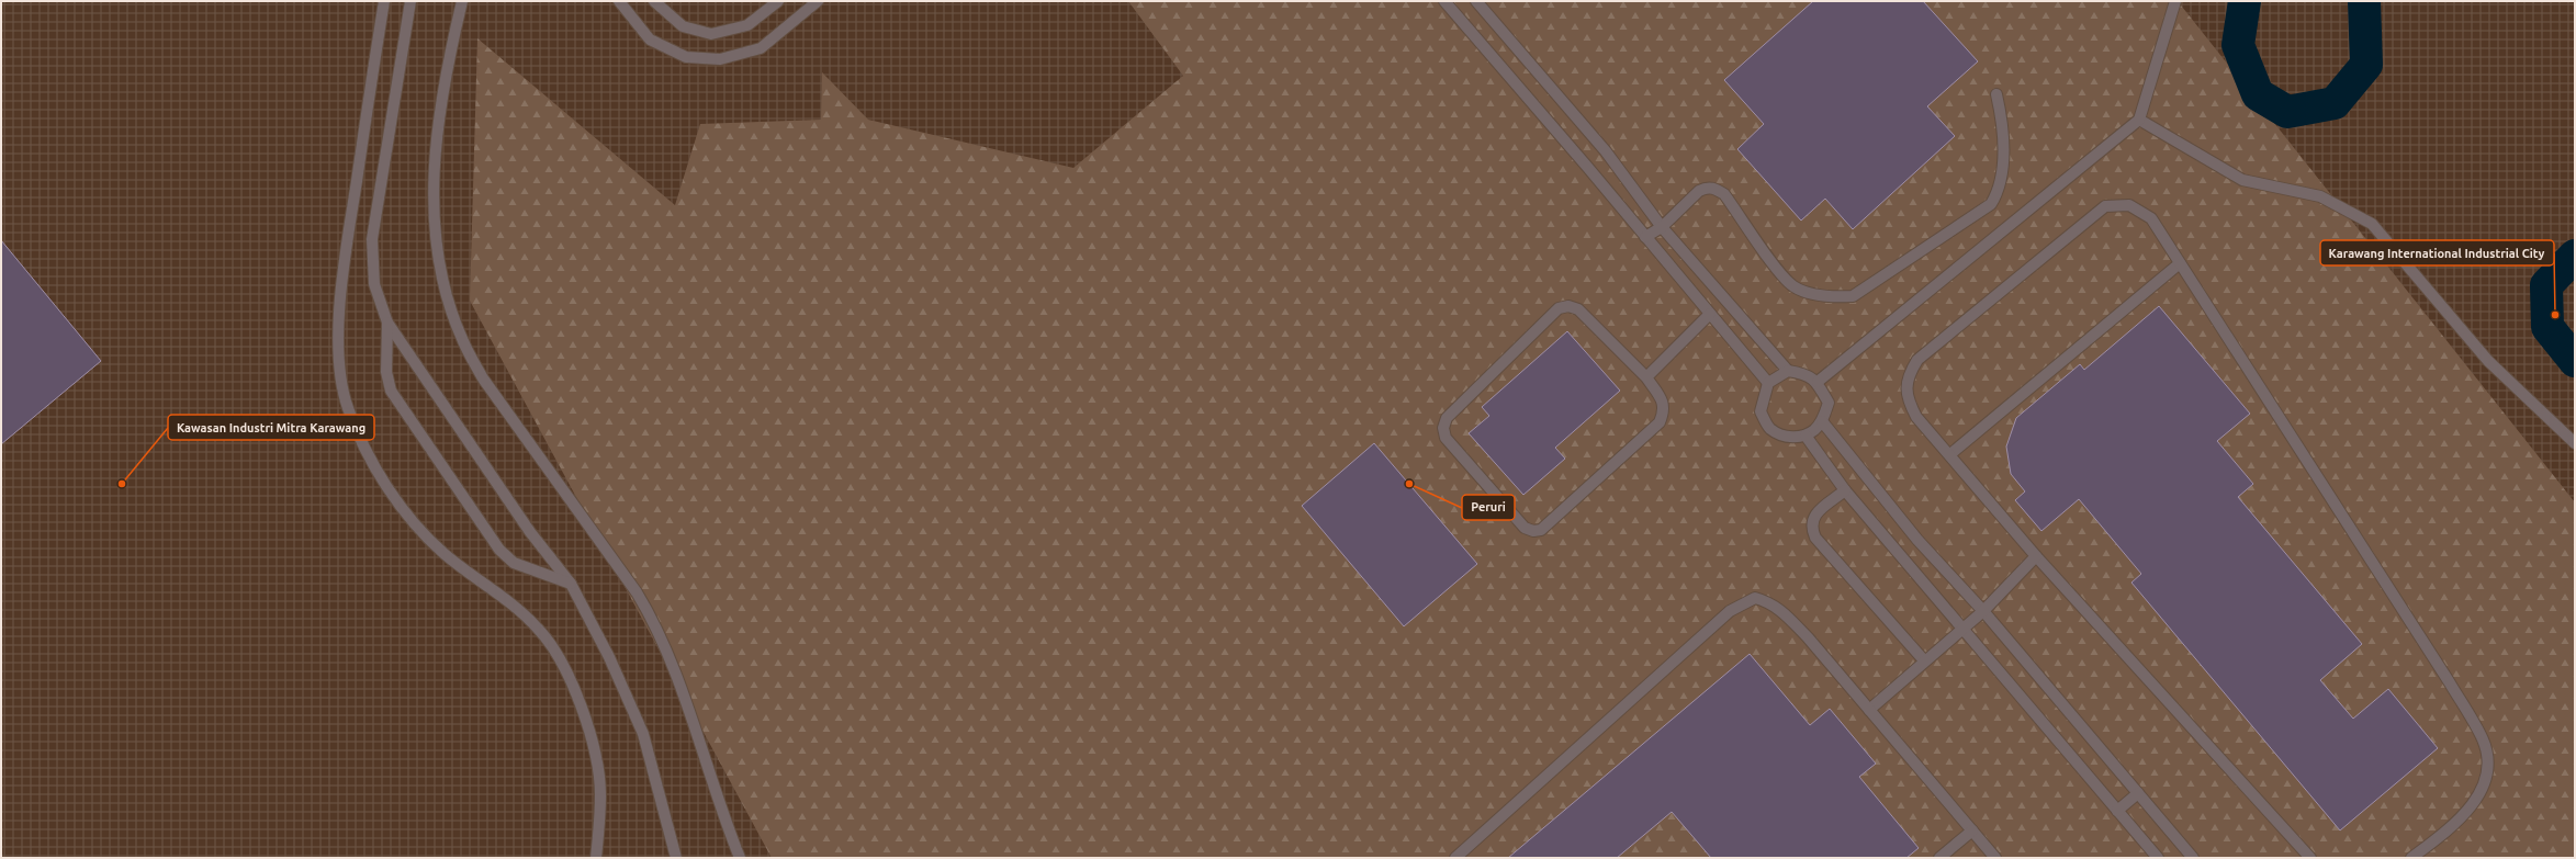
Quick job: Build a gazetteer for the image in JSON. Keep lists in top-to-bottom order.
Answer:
{
  "places": ["Karawang International Industrial City", "Kawasan Industri Mitra Karawang", "Peruri"]
}
